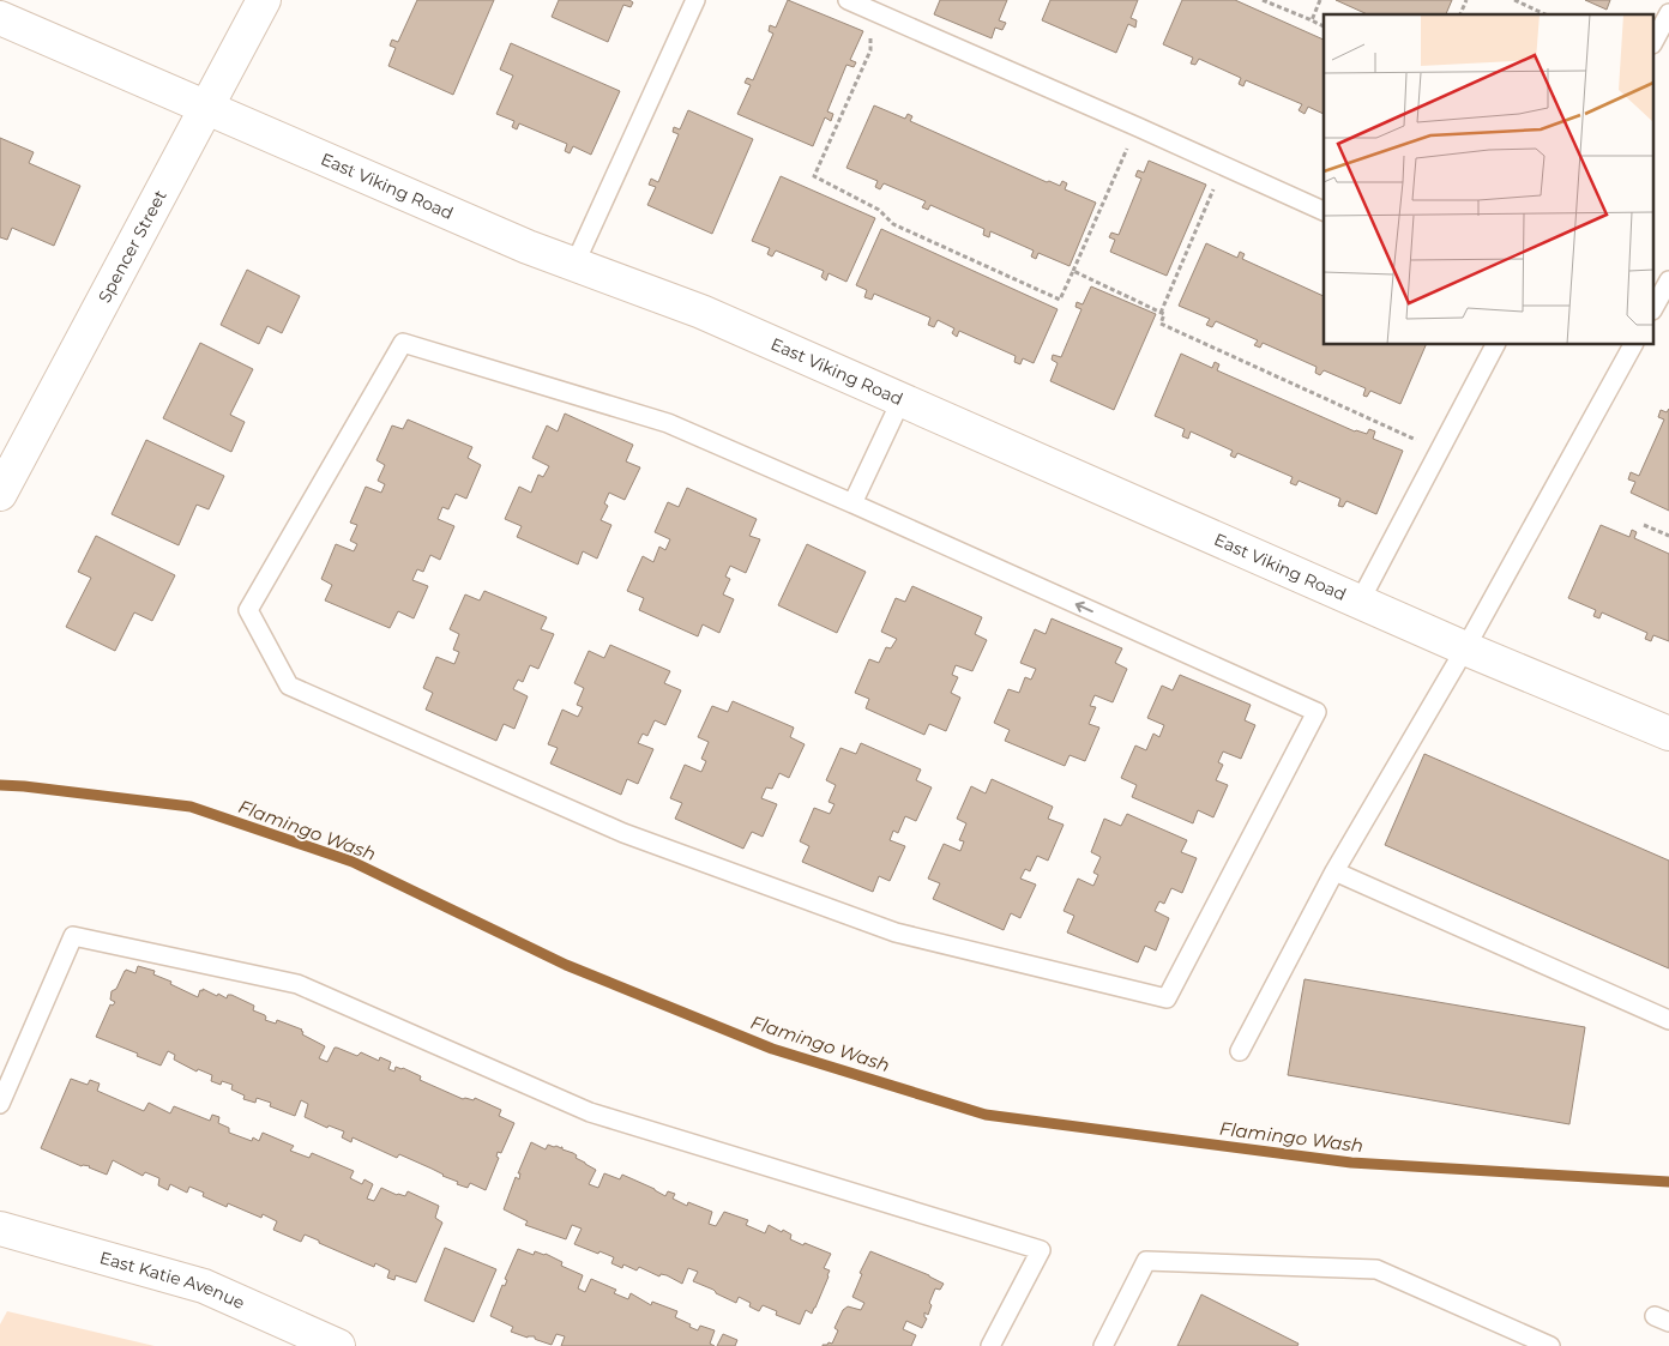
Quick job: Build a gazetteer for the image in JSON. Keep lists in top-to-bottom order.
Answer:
{
  "streets": {
    "street": ["East Viking Road", "Spencer Street", "East Katie Avenue"]
  },
  "crossings": [
    ["East Viking Road", "Spencer Street"]
  ],
  "water": ["Flamingo Wash"]
}
